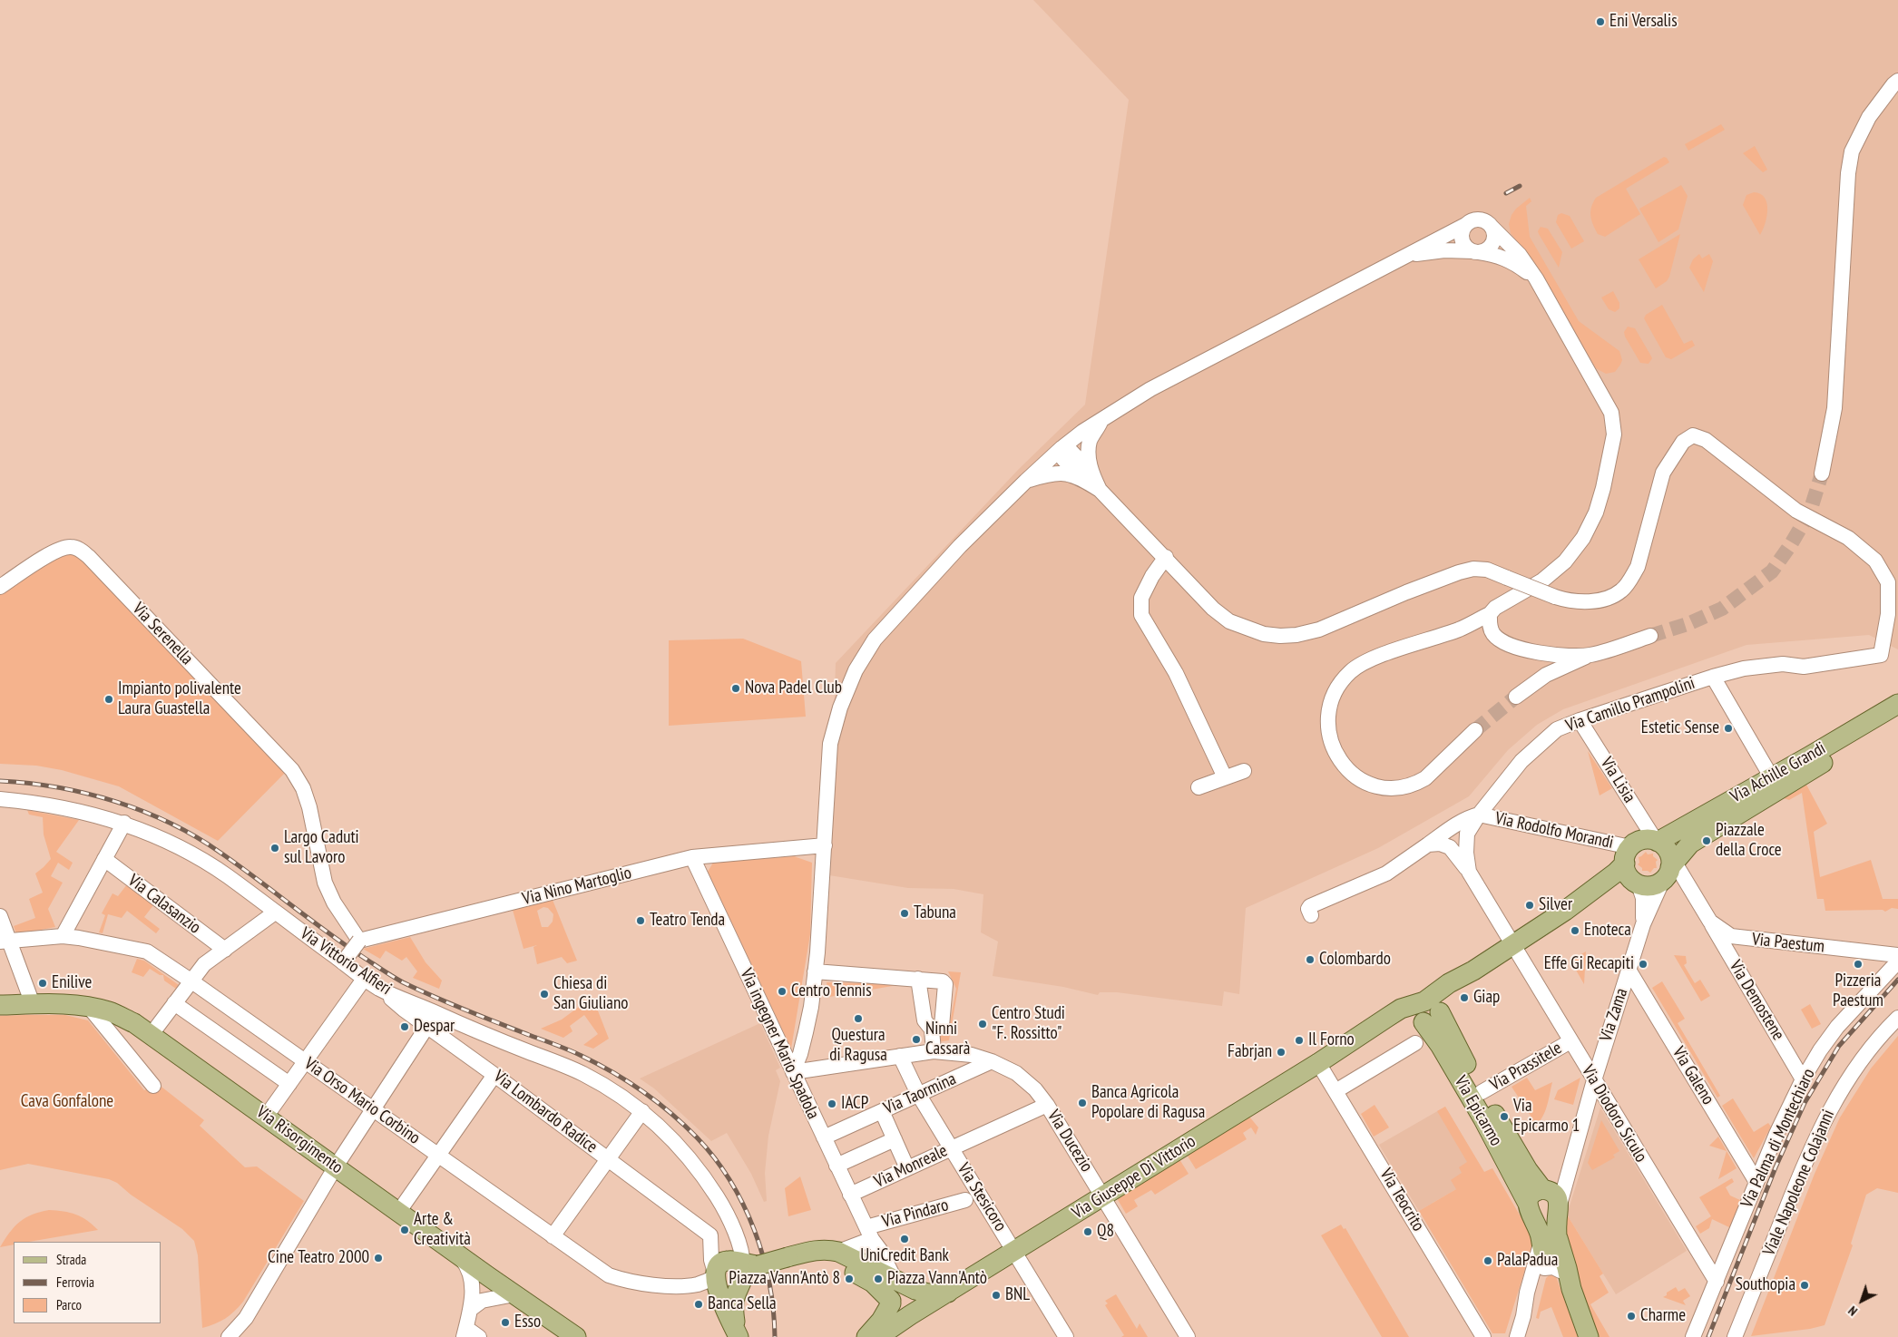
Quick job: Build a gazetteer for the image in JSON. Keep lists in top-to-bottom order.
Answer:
{
  "streets": {
    "main road": [
      "Via Achille Grandi",
      "Via Epicarmo",
      "Via Risorgimento",
      "Via Giuseppe Di Vittorio"
    ],
    "street": [
      "Via Serenella",
      "Via Camillo Prampolini",
      "Via Lisia",
      "Via Rodolfo Morandi",
      "Via Nino Martoglio",
      "Via Calasanzio",
      "Via Paestum",
      "Via Vittorio Alfieri",
      "Via Demostene",
      "Via Zama",
      "Via ingegner Mario Spadola",
      "Via Prassitele",
      "Via Galeno",
      "Via Taormina",
      "Via Orso Mario Corbino",
      "Via Lombardo Radice",
      "Via Diodoro Siculo",
      "Via Palma di Montechiaro",
      "Via Ducezio",
      "Via Monreale",
      "Viale Napoleone Colajanni",
      "Via Stesicoro",
      "Via Teocrito",
      "Via Pindaro"
    ]
  },
  "crossings": [
    ["Via Serenella", "Via Nino Martoglio"],
    ["Via Camillo Prampolini", "Via Lisia"],
    ["Via Camillo Prampolini", "Via Rodolfo Morandi"],
    ["Via Camillo Prampolini", "Via Diodoro Siculo"],
    ["Via Achille Grandi", "Via Lisia"],
    ["Via Lisia", "Via Paestum"],
    ["Via Nino Martoglio", "Via ingegner Mario Spadola"],
    ["Via Paestum", "Via Demostene"],
    ["Via Paestum", "Via Palma di Montechiaro"],
    ["Via Vittorio Alfieri", "Via Lombardo Radice"],
    ["Via Demostene", "Via Palma di Montechiaro"],
    ["Via Zama", "Via Galeno"],
    ["Via Zama", "Via Epicarmo"],
    ["Via Zama", "Via Diodoro Siculo"],
    ["Via ingegner Mario Spadola", "Via Taormina"],
    ["Via ingegner Mario Spadola", "Via Ducezio"],
    ["Via ingegner Mario Spadola", "Via Monreale"],
    ["Via ingegner Mario Spadola", "Via Giuseppe Di Vittorio"],
    ["Via ingegner Mario Spadola", "Via Pindaro"],
    ["Via Prassitele", "Via Epicarmo"],
    ["Via Prassitele", "Via Diodoro Siculo"],
    ["Via Galeno", "Via Palma di Montechiaro"],
    ["Via Taormina", "Via Ducezio"],
    ["Via Taormina", "Via Stesicoro"],
    ["Via Orso Mario Corbino", "Via Lombardo Radice"],
    ["Via Epicarmo", "Via Giuseppe Di Vittorio"],
    ["Via Diodoro Siculo", "Via Palma di Montechiaro"],
    ["Via Ducezio", "Via Monreale"],
    ["Via Ducezio", "Via Giuseppe Di Vittorio"],
    ["Via Ducezio", "Via Stesicoro"],
    ["Via Monreale", "Via Stesicoro"],
    ["Via Giuseppe Di Vittorio", "Via Stesicoro"],
    ["Via Giuseppe Di Vittorio", "Via Teocrito"]
  ],
  "parks": ["Cava Gonfalone"],
  "places": [
    "Eni Versalis",
    "Nova Padel Club",
    "Impianto polivalente Laura Guastella",
    "Estetic Sense",
    "Piazzale della Croce",
    "Largo Caduti sul Lavoro",
    "Silver",
    "Tabuna",
    "Teatro Tenda",
    "Enoteca",
    "Colombardo",
    "Effe Gi Recapiti",
    "Pizzeria Paestum",
    "Enilive",
    "Centro Tennis",
    "Chiesa di San Giuliano",
    "Giap",
    "Questura di Ragusa",
    "Centro Studi \"F. Rossitto\"",
    "Despar",
    "Ninni Cassarà",
    "Il Forno",
    "Fabrjan",
    "Banca Agricola Popolare di Ragusa",
    "IACP",
    "Via Epicarmo 1",
    "Arte & Creatività",
    "Q8",
    "UniCredit Bank",
    "Cine Teatro 2000",
    "PalaPadua",
    "Piazza Vann'Antò 8",
    "Piazza Vann'Antò",
    "Southopia",
    "BNL",
    "Banca Sella",
    "Charme",
    "Esso"
  ],
  "legend": ["Strada", "Ferrovia", "Parco"],
  "north": "bottom left"
}
